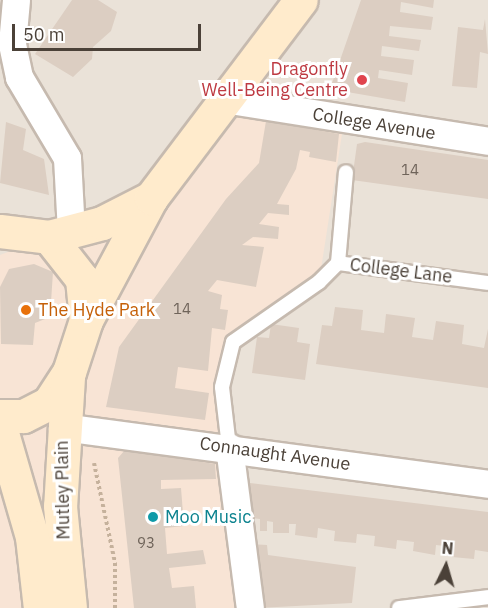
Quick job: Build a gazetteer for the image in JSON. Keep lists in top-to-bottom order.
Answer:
{
  "streets": {
    "main road": ["Mutley Plain"],
    "street": ["College Avenue", "Connaught Avenue"],
    "lane": ["College Lane"]
  },
  "crossings": [
    ["College Lane", "Connaught Avenue"],
    ["Connaught Avenue", "Mutley Plain"]
  ],
  "places": ["Dragonfly Well-Being Centre", "The Hyde Park", "Moo Music"],
  "house_numbers": ["14", "14", "93"],
  "scale_bar": "50 m",
  "north": "top"
}
